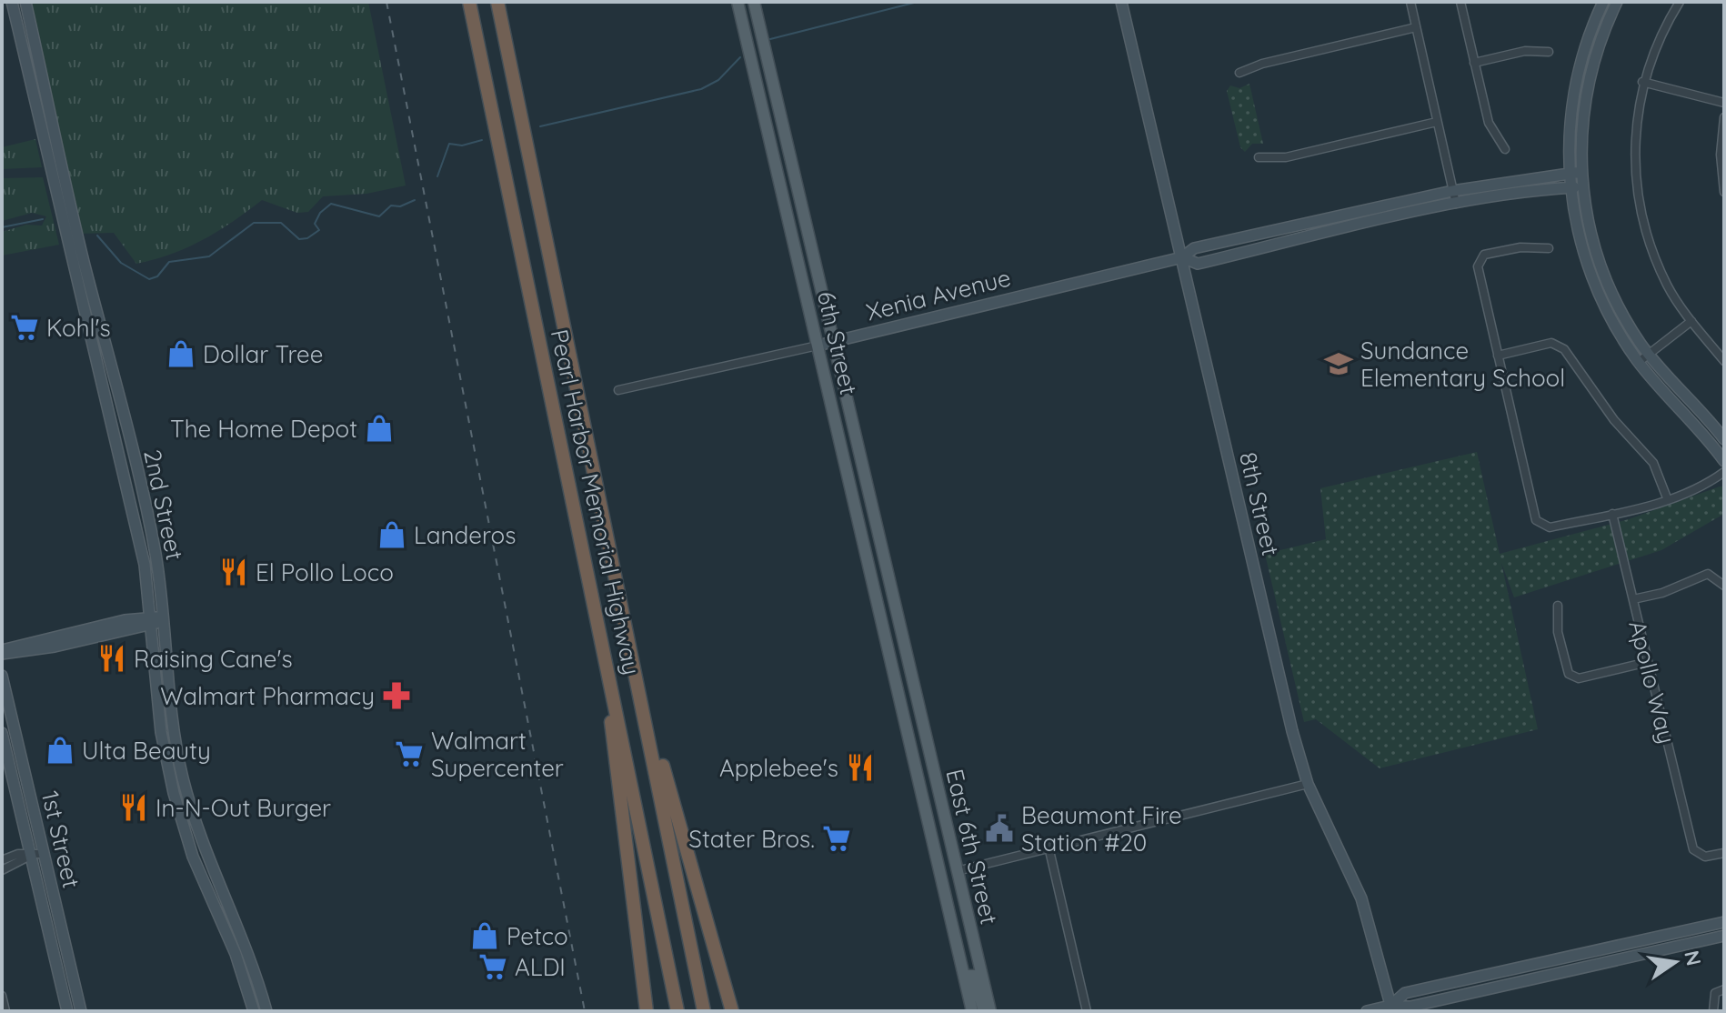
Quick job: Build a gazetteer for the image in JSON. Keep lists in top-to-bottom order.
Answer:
{
  "streets": {
    "highway": ["Pearl Harbor Memorial Highway"],
    "main road": ["6th Street", "East 6th Street"],
    "street": [
      "Xenia Avenue",
      "8th Street",
      "2nd Street",
      "Apollo Way",
      "1st Street"
    ]
  },
  "crossings": [
    ["Xenia Avenue", "6th Street"],
    ["Xenia Avenue", "8th Street"],
    ["6th Street", "East 6th Street"]
  ],
  "places": {
    "supermarket": [
      "Kohl's",
      "Walmart Supercenter",
      "Stater Bros.",
      "ALDI"
    ],
    "shop": [
      "Dollar Tree",
      "The Home Depot",
      "Landeros",
      "Ulta Beauty",
      "Petco"
    ],
    "school or university": ["Sundance Elementary School"],
    "restaurant": [
      "El Pollo Loco",
      "Raising Cane's",
      "Applebee's",
      "In-N-Out Burger"
    ],
    "pharmacy": ["Walmart Pharmacy"],
    "public building": ["Beaumont Fire Station #20"]
  },
  "north": "right"
}
